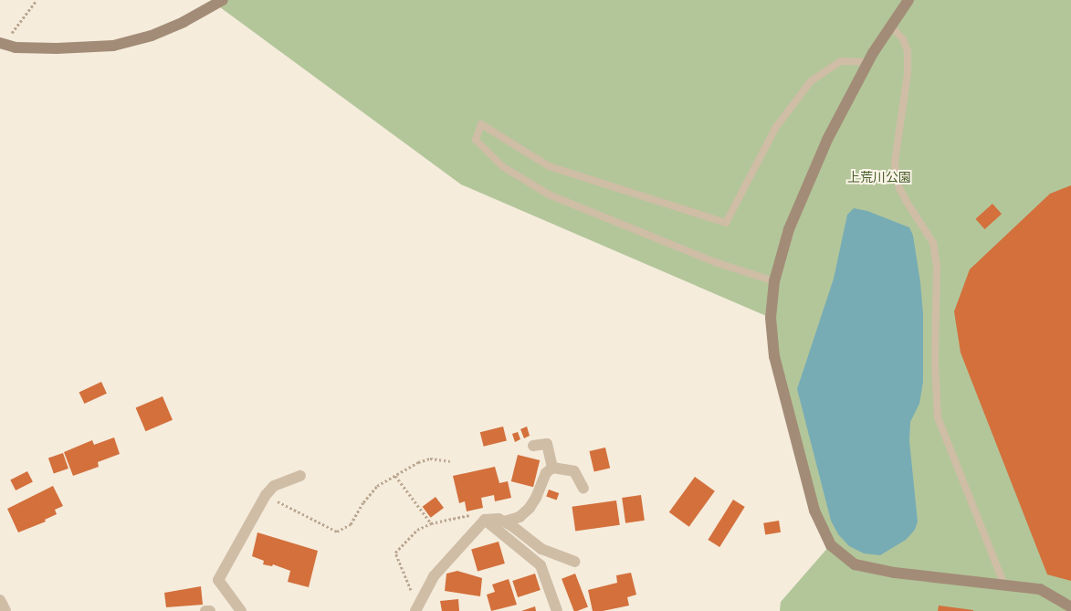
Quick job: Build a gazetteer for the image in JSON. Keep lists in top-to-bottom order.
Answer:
{
  "parks": ["上荒川公園"]
}
